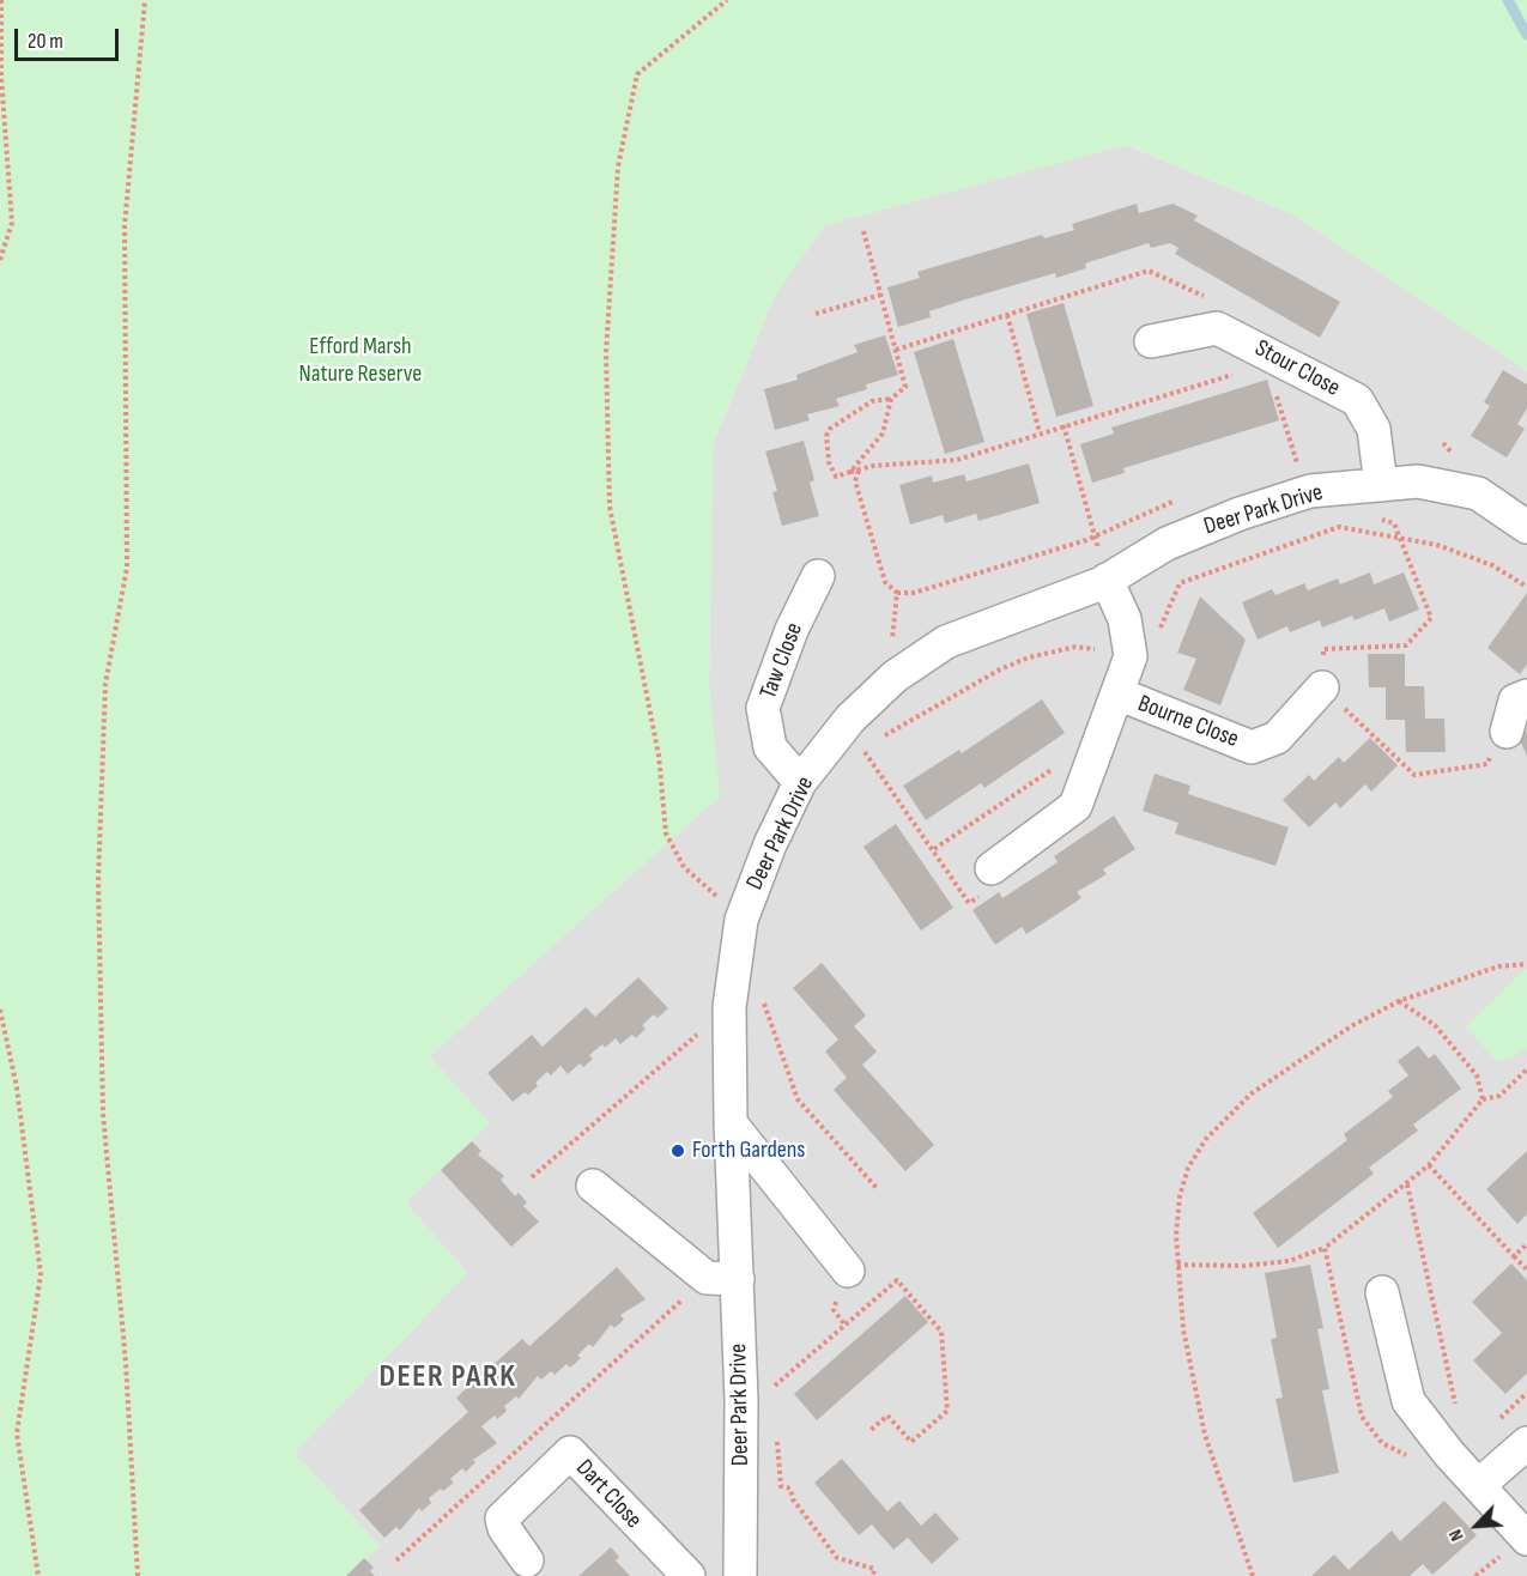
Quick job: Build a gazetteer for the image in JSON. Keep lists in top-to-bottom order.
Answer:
{
  "streets": {
    "street": [
      "Stour Close",
      "Deer Park Drive",
      "Taw Close",
      "Bourne Close",
      "Dart Close"
    ]
  },
  "crossings": [
    ["Stour Close", "Deer Park Drive"],
    ["Deer Park Drive", "Taw Close"],
    ["Deer Park Drive", "Bourne Close"]
  ],
  "districts": ["DEER PARK"],
  "parks": ["Efford Marsh Nature Reserve"],
  "places": ["Forth Gardens"],
  "scale_bar": "20 m",
  "north": "bottom left"
}
